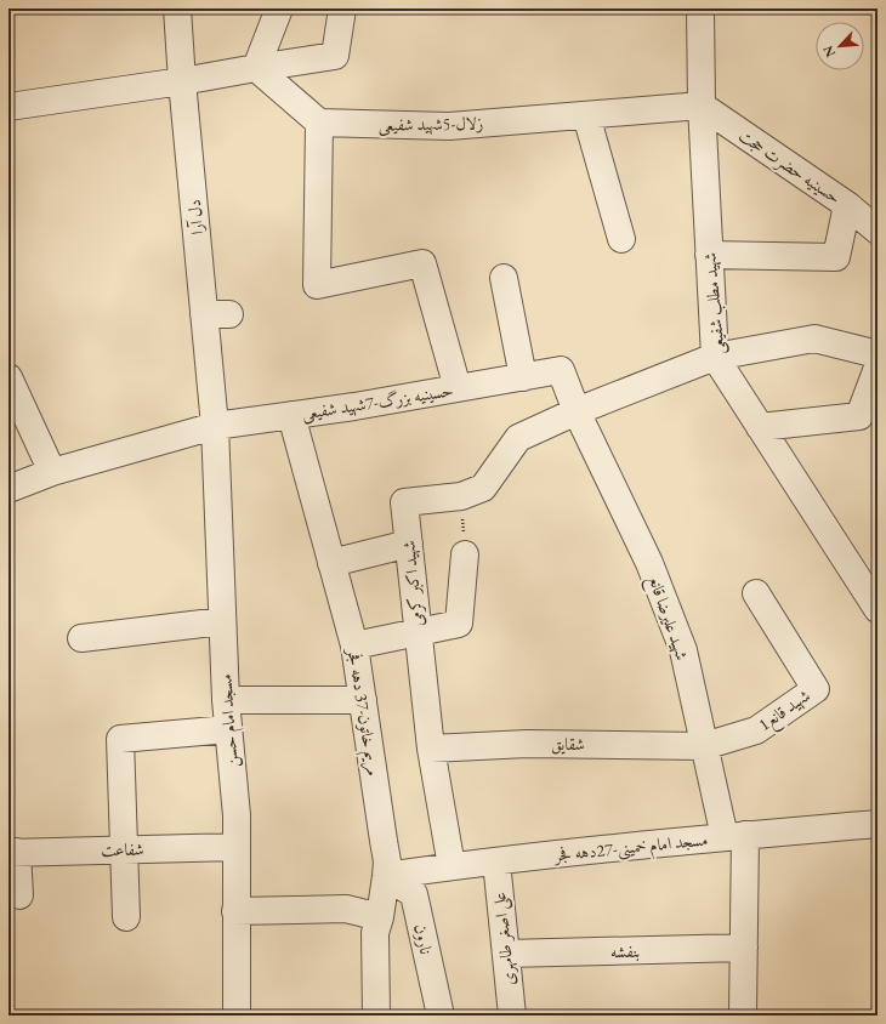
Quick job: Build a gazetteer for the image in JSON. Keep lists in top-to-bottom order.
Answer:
{
  "streets": {
    "street": [
      "زلال-5شهید شفیعی",
      "حسینیه حضرت حجت",
      "دل آرا",
      "شهید مطلب شفیعی",
      "حسینیه بزرگ-7شهید شفیعی",
      "شهید اکبر کرمی",
      "شهید علیرضا قانع",
      "1شهید قانع",
      "مریم خاتون-37 دهه فجر",
      "مسجد امام حسن",
      "شقایق",
      "مسجد امام خمینی-27دهه فجر",
      "شفاعت",
      "نارون",
      "علی اصغر طامهری",
      "بنفشه"
    ]
  },
  "crossings": [
    ["زلال-5شهید شفیعی", "حسینیه حضرت حجت"],
    ["زلال-5شهید شفیعی", "شهید مطلب شفیعی"],
    ["حسینیه حضرت حجت", "شهید مطلب شفیعی"],
    ["دل آرا", "حسینیه بزرگ-7شهید شفیعی"],
    ["دل آرا", "مسجد امام حسن"],
    ["حسینیه بزرگ-7شهید شفیعی", "شهید اکبر کرمی"],
    ["حسینیه بزرگ-7شهید شفیعی", "شهید علیرضا قانع"],
    ["حسینیه بزرگ-7شهید شفیعی", "مریم خاتون-37 دهه فجر"],
    ["حسینیه بزرگ-7شهید شفیعی", "مسجد امام حسن"],
    ["شهید اکبر کرمی", "شهید علیرضا قانع"],
    ["شهید اکبر کرمی", "شقایق"],
    ["شهید اکبر کرمی", "مسجد امام خمینی-27دهه فجر"],
    ["شهید علیرضا قانع", "1شهید قانع"],
    ["شهید علیرضا قانع", "شقایق"],
    ["شهید علیرضا قانع", "مسجد امام خمینی-27دهه فجر"],
    ["شهید علیرضا قانع", "بنفشه"],
    ["1شهید قانع", "شقایق"],
    ["مریم خاتون-37 دهه فجر", "مسجد امام خمینی-27دهه فجر"],
    ["مریم خاتون-37 دهه فجر", "نارون"],
    ["مسجد امام حسن", "شفاعت"],
    ["مسجد امام خمینی-27دهه فجر", "نارون"],
    ["مسجد امام خمینی-27دهه فجر", "علی اصغر طامهری"],
    ["علی اصغر طامهری", "بنفشه"]
  ],
  "north": "bottom left"
}
